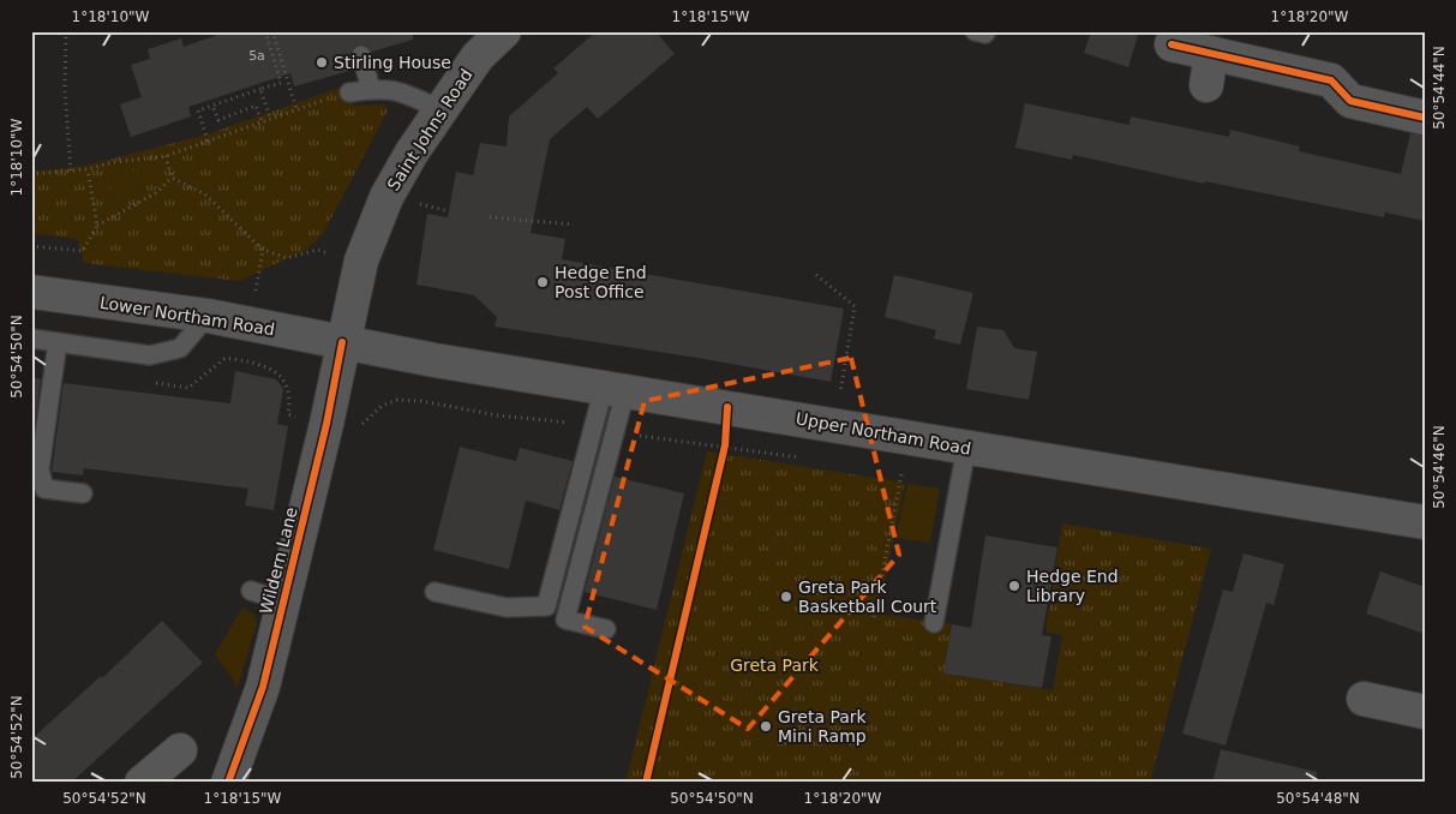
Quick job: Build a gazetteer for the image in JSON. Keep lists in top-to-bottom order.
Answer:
{
  "streets": {
    "main road": [
      "Saint Johns Road",
      "Lower Northam Road",
      "Upper Northam Road",
      "Wildern Lane"
    ]
  },
  "crossings": [
    ["Saint Johns Road", "Lower Northam Road"],
    ["Saint Johns Road", "Upper Northam Road"],
    ["Saint Johns Road", "Wildern Lane"],
    ["Lower Northam Road", "Upper Northam Road"],
    ["Lower Northam Road", "Wildern Lane"],
    ["Upper Northam Road", "Wildern Lane"]
  ],
  "parks": ["Greta Park"],
  "places": [
    "Stirling House",
    "Hedge End Post Office",
    "Hedge End Library",
    "Greta Park Basketball Court",
    "Greta Park Mini Ramp"
  ],
  "house_numbers": ["5a"],
  "coordinates": [
    "1°18'10\"W",
    "1°18'15\"W",
    "1°18'20\"W",
    "50°54'44\"N",
    "50°54'50\"N",
    "50°54'46\"N",
    "50°54'52\"N",
    "50°54'48\"N"
  ]
}
